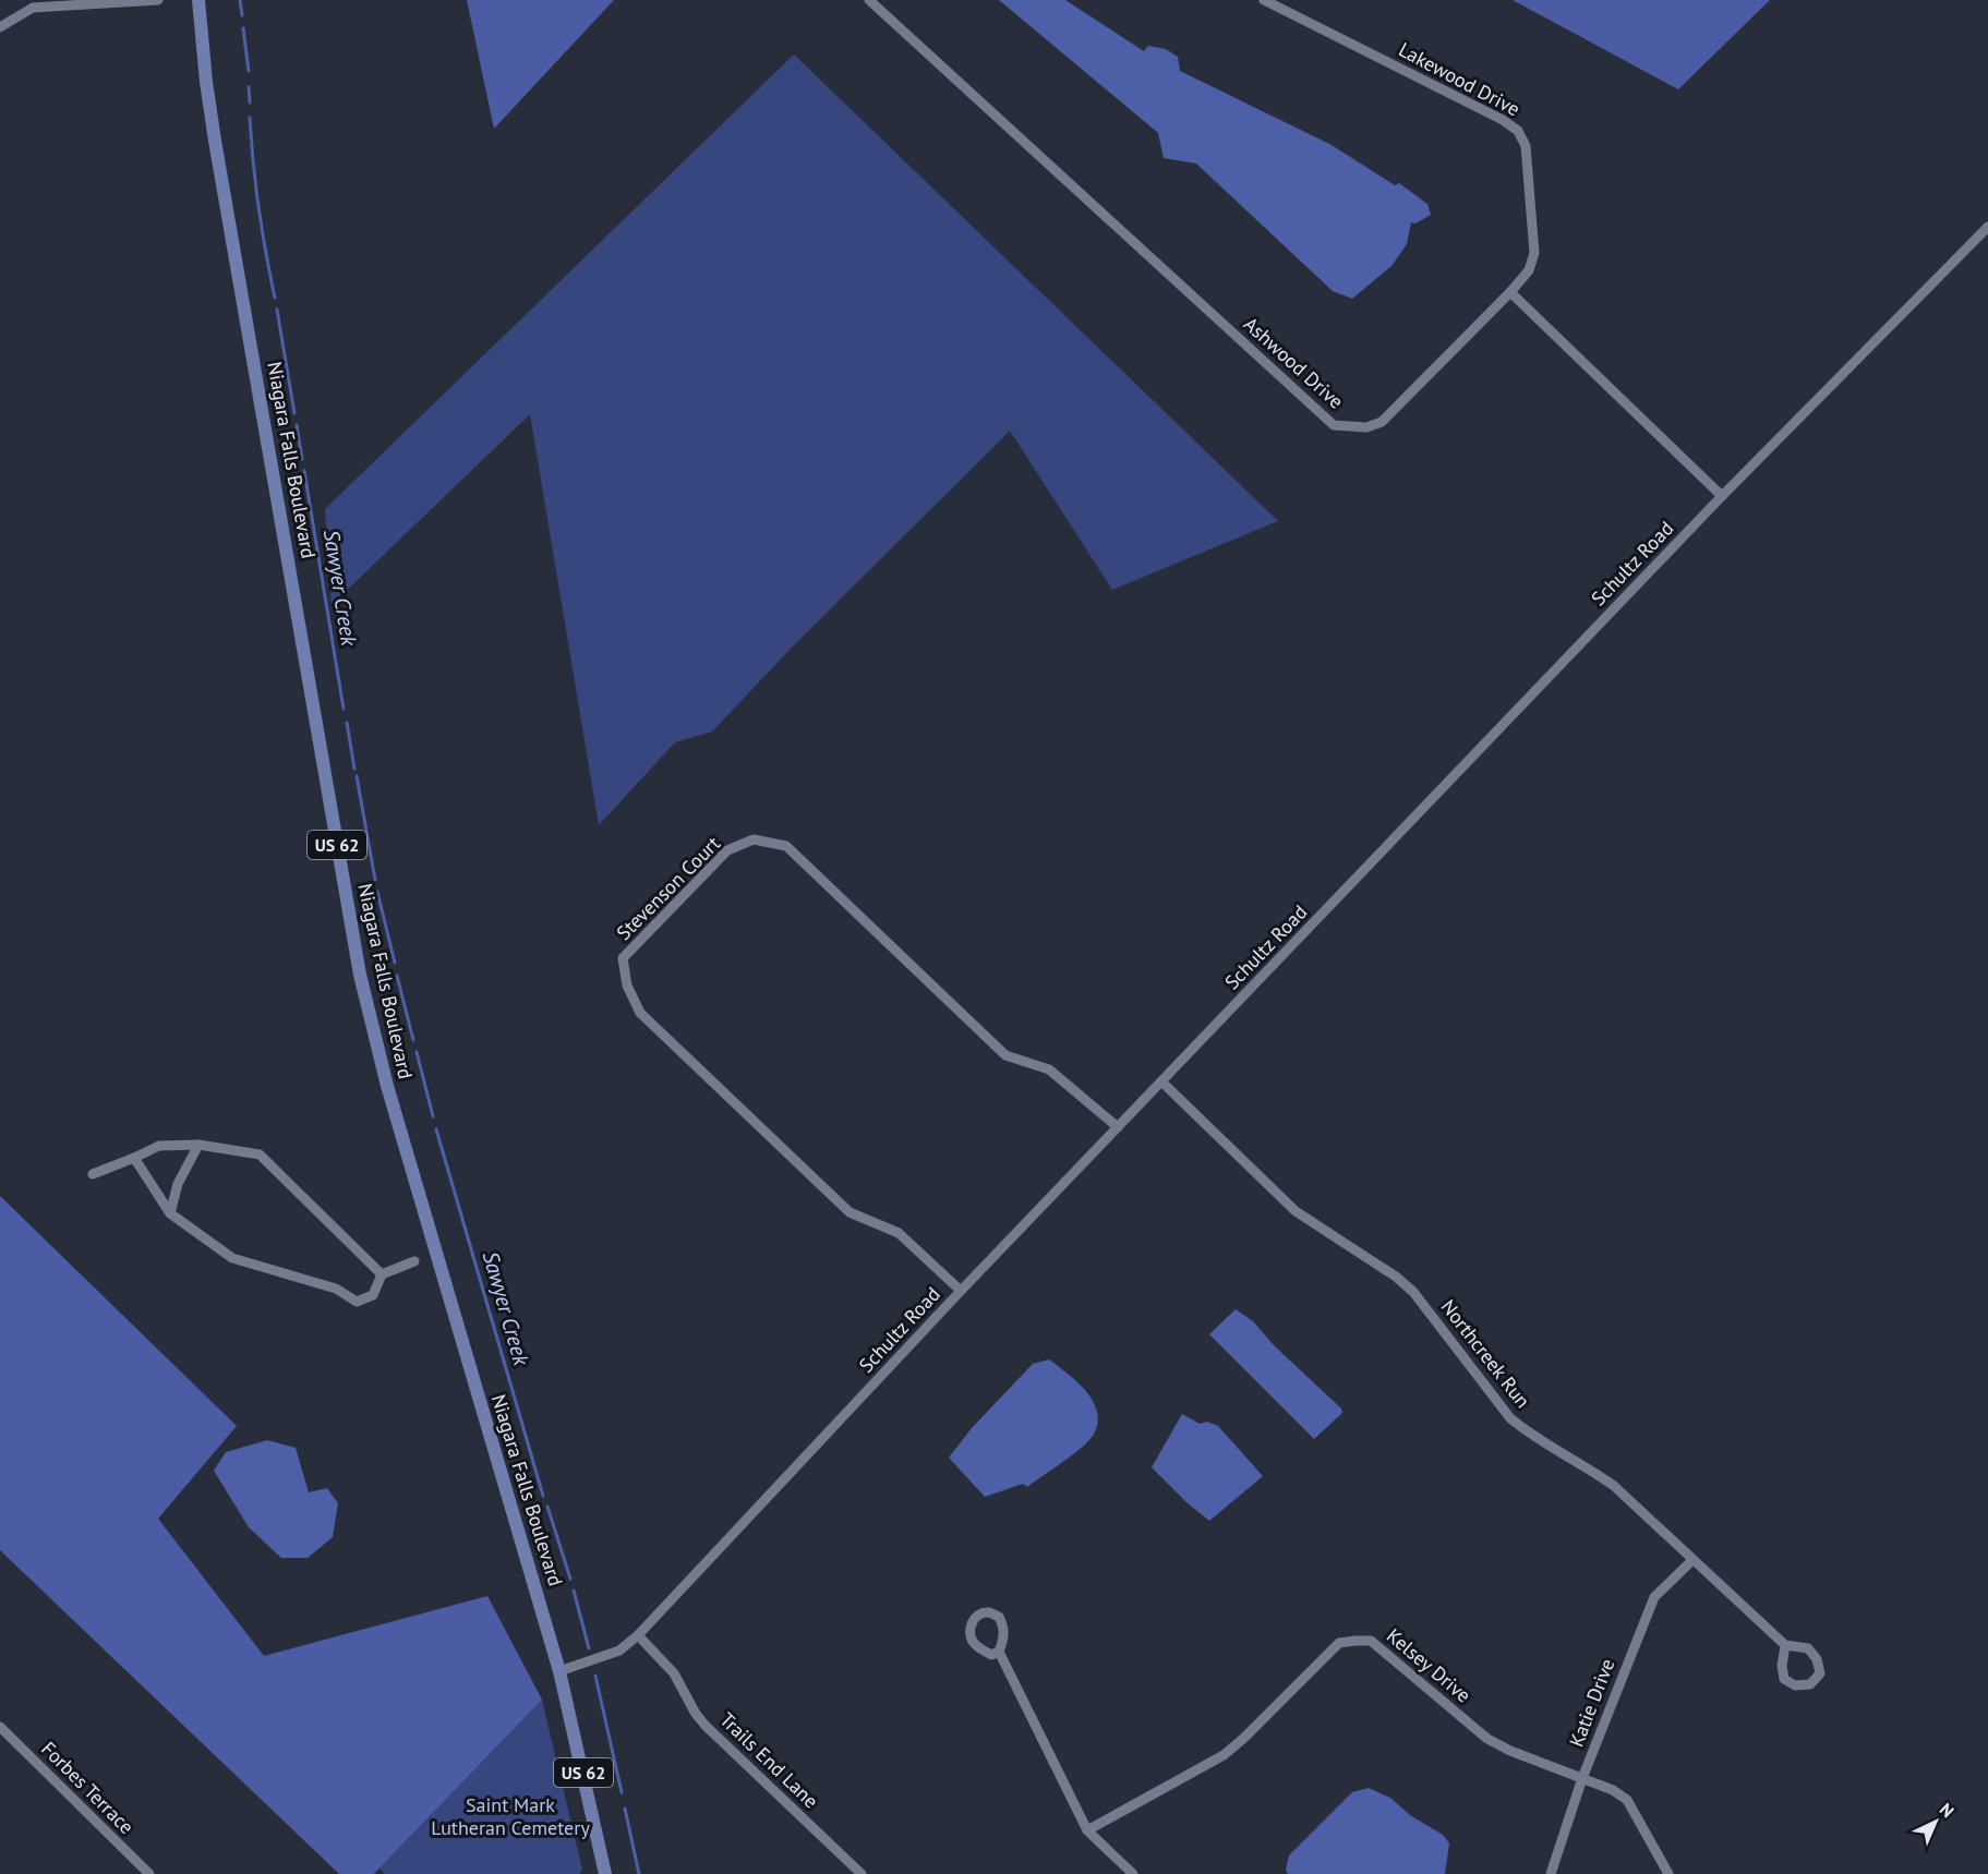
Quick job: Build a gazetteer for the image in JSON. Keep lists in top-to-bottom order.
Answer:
{
  "streets": {
    "main road": ["Niagara Falls Boulevard", "US 62"],
    "street": [
      "Lakewood Drive",
      "Ashwood Drive",
      "Schultz Road",
      "Stevenson Court",
      "Northcreek Run",
      "Kelsey Drive",
      "Katie Drive",
      "Trails End Lane",
      "Forbes Terrace"
    ]
  },
  "crossings": [
    ["Lakewood Drive", "Ashwood Drive"],
    ["Niagara Falls Boulevard", "Schultz Road"],
    ["Schultz Road", "Stevenson Court"],
    ["Schultz Road", "Northcreek Run"],
    ["Schultz Road", "Trails End Lane"],
    ["Northcreek Run", "Katie Drive"],
    ["Kelsey Drive", "Katie Drive"]
  ],
  "water": ["Sawyer Creek"],
  "parks": ["Saint Mark Lutheran Cemetery"],
  "north": "top right"
}
